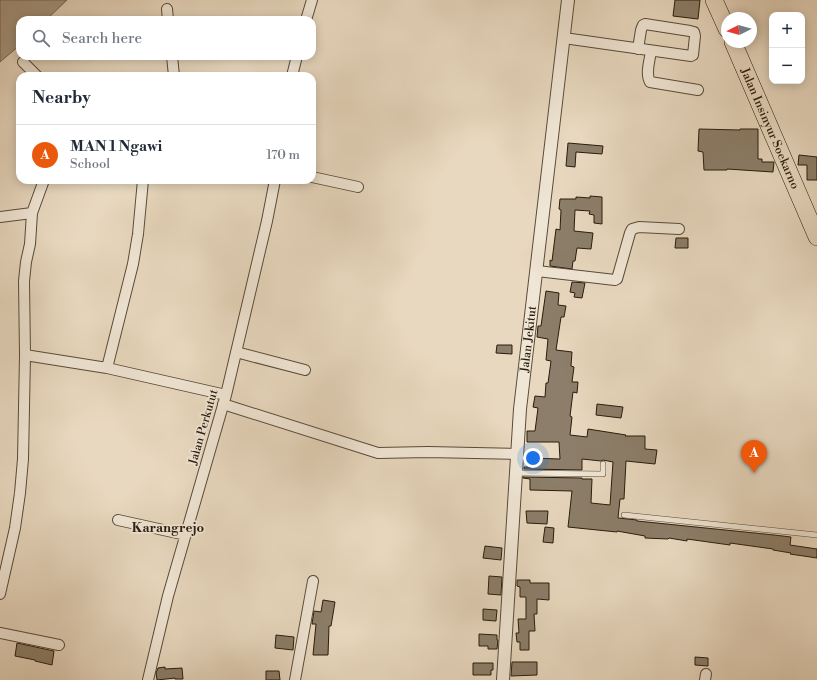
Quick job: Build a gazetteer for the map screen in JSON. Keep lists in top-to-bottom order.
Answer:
{
  "streets": {
    "highway": ["Jalan Insinyur Soekarno"],
    "street": ["Jalan Jekitut", "Jalan Perkutut"]
  },
  "districts": ["Karangrejo"],
  "north": "left",
  "page": {
    "map_buttons": ["+", "−"],
    "search": "Search here",
    "heading": "Nearby",
    "list": [
      {
        "mark": "A",
        "name": "MAN 1 Ngawi",
        "note": "School",
        "value": "170 m"
      }
    ],
    "pins": "A"
  }
}
